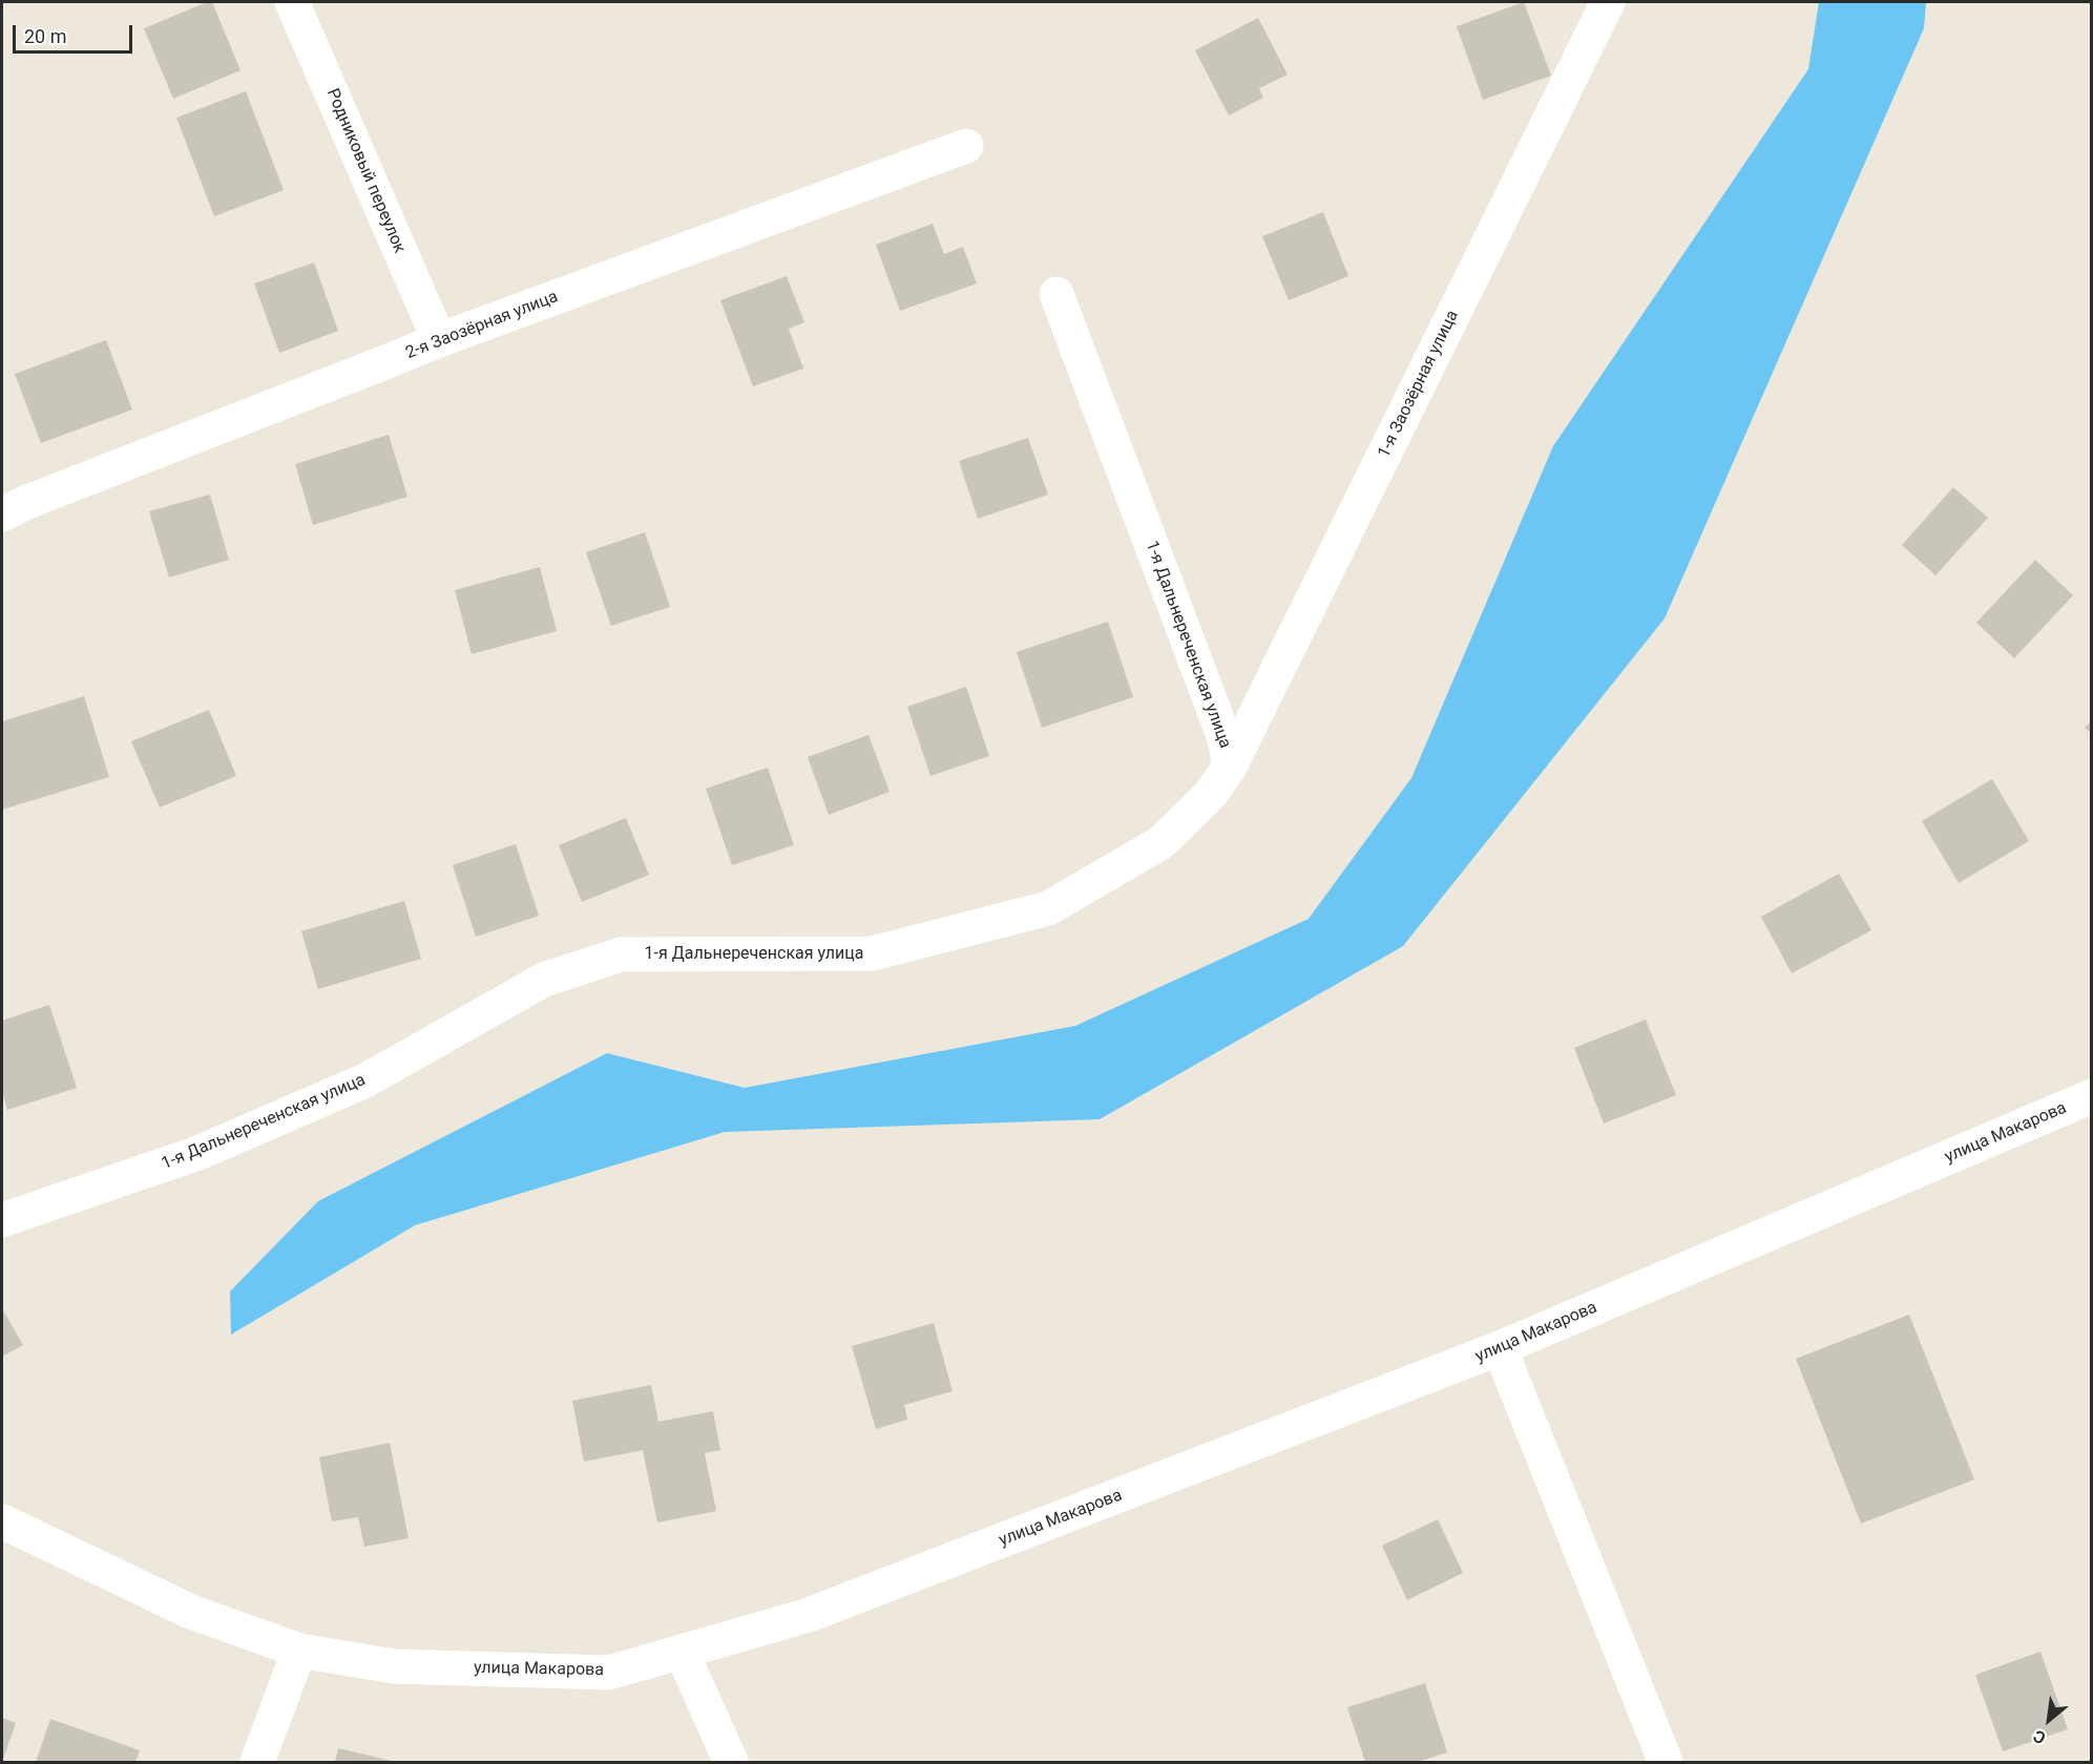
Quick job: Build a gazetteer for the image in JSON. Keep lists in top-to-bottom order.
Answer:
{
  "streets": {
    "street": [
      "Родниковый переулок",
      "2-я Заозёрная улица",
      "1-я Заозёрная улица",
      "1-я Дальнереченская улица",
      "улица Макарова"
    ]
  },
  "crossings": [
    ["Родниковый переулок", "2-я Заозёрная улица"],
    ["1-я Заозёрная улица", "1-я Дальнереченская улица"]
  ],
  "scale_bar": "20 m",
  "north": "bottom left"
}
